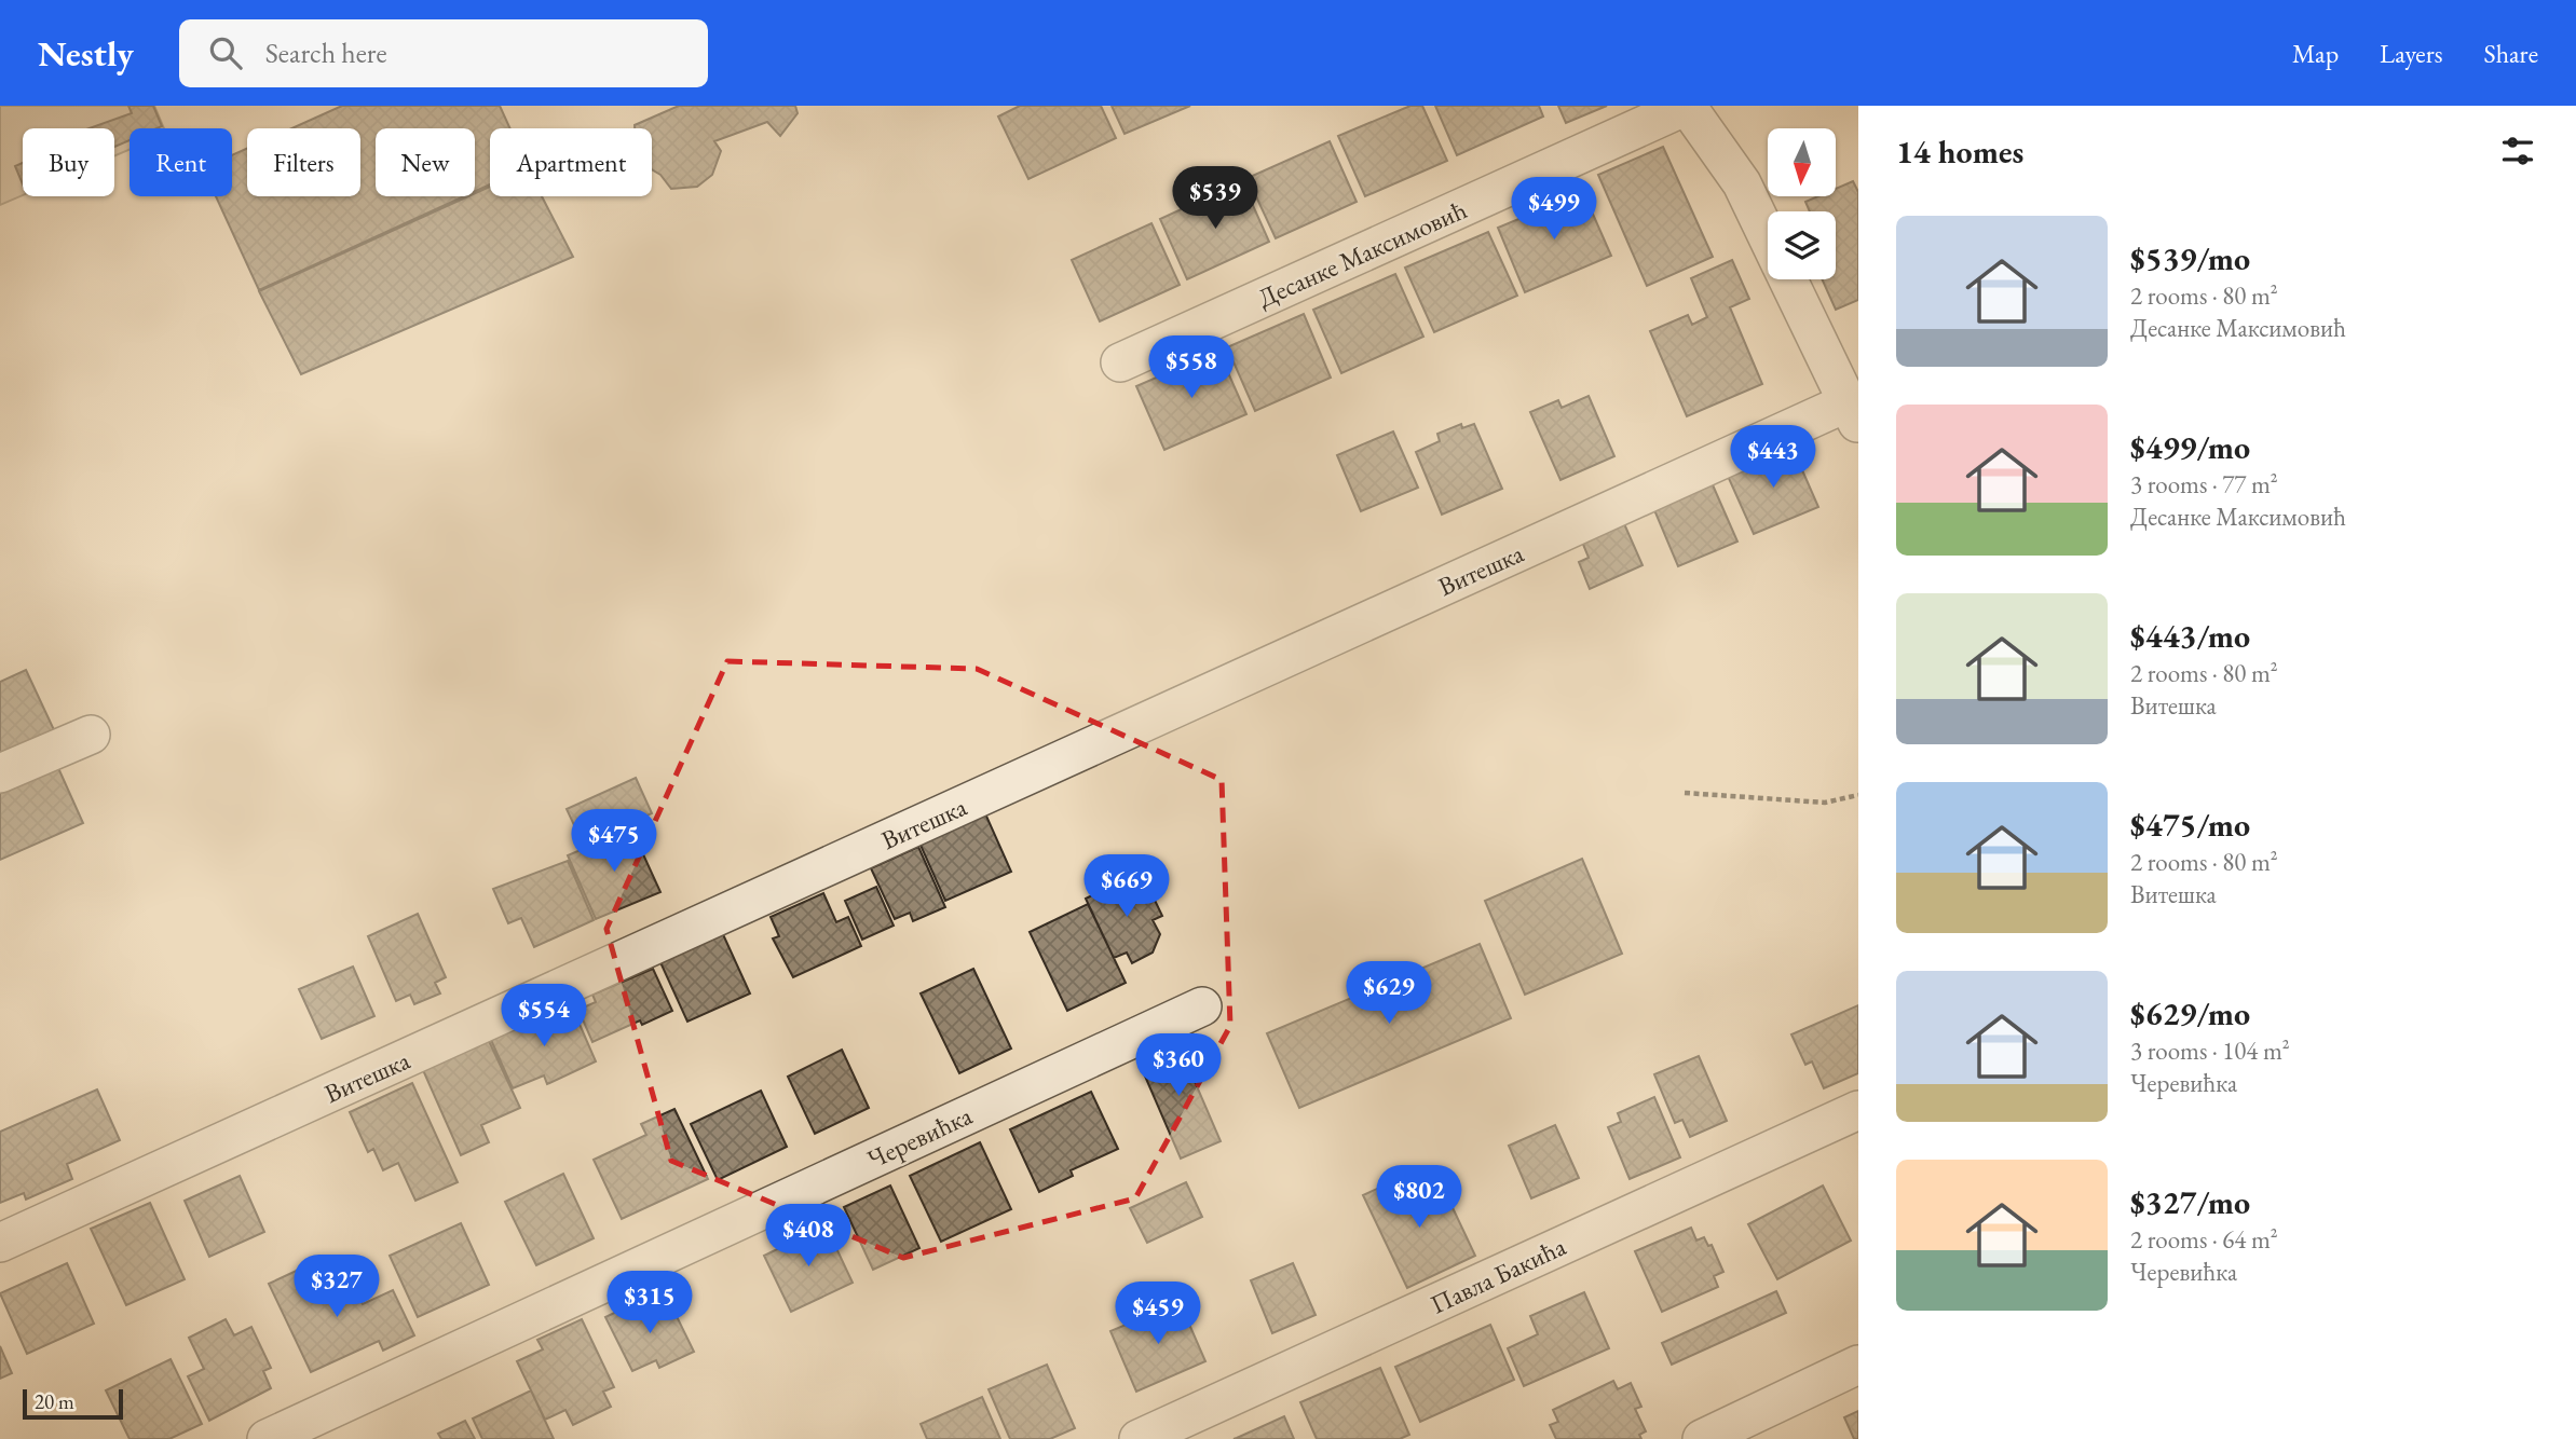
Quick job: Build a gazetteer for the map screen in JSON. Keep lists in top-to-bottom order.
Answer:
{
  "streets": {
    "street": [
      "Десанке Максимовић",
      "Витешка",
      "Черевићка",
      "Павла Бакића"
    ]
  },
  "crossings": [
    ["Десанке Максимовић", "Витешка"]
  ],
  "scale_bar": "20 m",
  "north": "bottom",
  "page": {
    "header": "Nestly",
    "search": "Search here",
    "nav": ["Map", "Layers", "Share"],
    "heading": "14 homes",
    "chip": [
      "Buy",
      "Rent",
      "Filters",
      "New",
      "Apartment"
    ],
    "price": [
      "$539",
      "$499",
      "$558",
      "$443",
      "$475",
      "$669",
      "$629",
      "$554",
      "$360",
      "$802",
      "$408",
      "$327",
      "$315",
      "$459"
    ],
    "list": [
      {
        "name": "$539/mo",
        "note": "2 rooms · 80 m² · Десанке Максимовић"
      },
      {
        "name": "$499/mo",
        "note": "3 rooms · 77 m² · Десанке Максимовић"
      },
      {
        "name": "$443/mo",
        "note": "2 rooms · 80 m² · Витешка"
      },
      {
        "name": "$475/mo",
        "note": "2 rooms · 80 m² · Витешка"
      },
      {
        "name": "$629/mo",
        "note": "3 rooms · 104 m² · Черевићка"
      },
      {
        "name": "$327/mo",
        "note": "2 rooms · 64 m² · Черевићка"
      }
    ],
    "scale": "20 m"
  }
}
